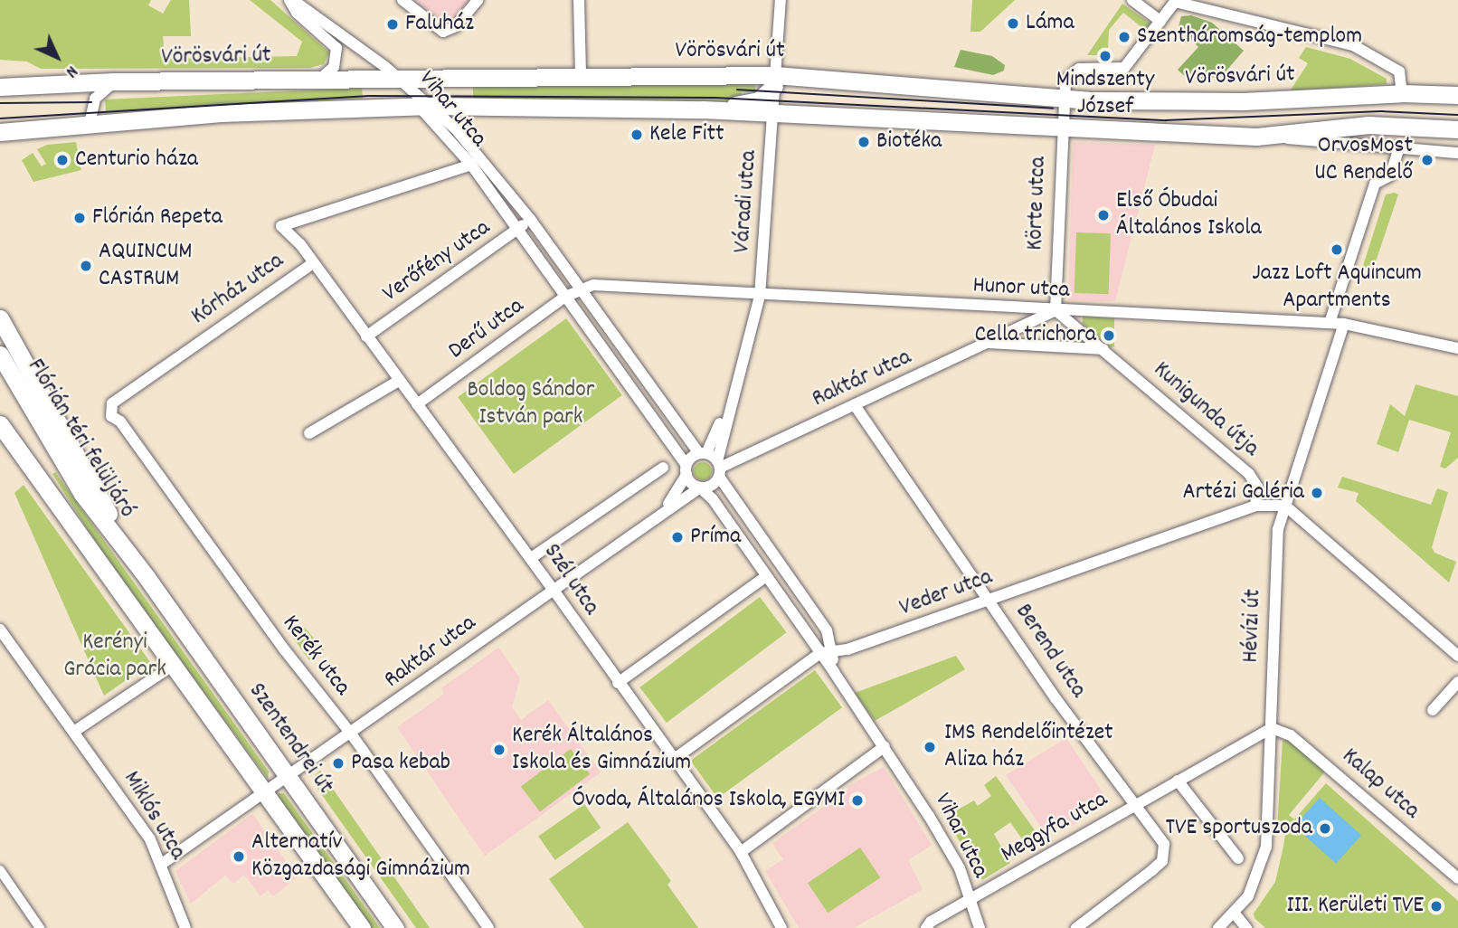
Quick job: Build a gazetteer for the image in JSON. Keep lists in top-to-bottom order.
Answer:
{
  "streets": {
    "main road": ["Vörösvári út", "Flórián téri felüljáró", "Szentendrei út"],
    "street": [
      "Vihar utca",
      "Váradi utca",
      "Körte utca",
      "Verőfény utca",
      "Hunor utca",
      "Kórház utca",
      "Derű utca",
      "Raktár utca",
      "Kunigunda útja",
      "Szél utca",
      "Veder utca",
      "Hévízi út",
      "Berend utca",
      "Kerék utca",
      "Kalap utca",
      "Miklós utca",
      "Meggyfa utca"
    ]
  },
  "crossings": [
    ["Vörösvári út", "Vihar utca"],
    ["Vörösvári út", "Váradi utca"],
    ["Vörösvári út", "Körte utca"],
    ["Vihar utca", "Váradi utca"],
    ["Vihar utca", "Verőfény utca"],
    ["Vihar utca", "Hunor utca"],
    ["Vihar utca", "Kórház utca"],
    ["Vihar utca", "Derű utca"],
    ["Vihar utca", "Raktár utca"],
    ["Vihar utca", "Veder utca"],
    ["Vihar utca", "Meggyfa utca"],
    ["Váradi utca", "Hunor utca"],
    ["Váradi utca", "Raktár utca"],
    ["Körte utca", "Hunor utca"],
    ["Körte utca", "Raktár utca"],
    ["Körte utca", "Kunigunda útja"],
    ["Verőfény utca", "Szél utca"],
    ["Hunor utca", "Derű utca"],
    ["Hunor utca", "Raktár utca"],
    ["Hunor utca", "Kunigunda útja"],
    ["Hunor utca", "Hévízi út"],
    ["Kórház utca", "Szél utca"],
    ["Kórház utca", "Kerék utca"],
    ["Derű utca", "Szél utca"],
    ["Raktár utca", "Kunigunda útja"],
    ["Raktár utca", "Szél utca"],
    ["Raktár utca", "Berend utca"],
    ["Raktár utca", "Kerék utca"],
    ["Raktár utca", "Szentendrei út"],
    ["Raktár utca", "Miklós utca"],
    ["Kunigunda útja", "Veder utca"],
    ["Flórián téri felüljáró", "Szentendrei út"],
    ["Veder utca", "Berend utca"],
    ["Hévízi út", "Kalap utca"],
    ["Hévízi út", "Meggyfa utca"],
    ["Berend utca", "Meggyfa utca"],
    ["Kalap utca", "Meggyfa utca"]
  ],
  "parks": ["Boldog Sándor István park", "Kerényi Grácia park"],
  "places": [
    "Láma",
    "Faluház",
    "Szentháromság-templom",
    "Mindszenty József",
    "Kele Fitt",
    "Biotéka",
    "Centurio háza",
    "OrvosMost UC Rendelő",
    "Első Óbudai Általános Iskola",
    "Flórián Repeta",
    "Jazz Loft Aquincum Apartments",
    "AQUINCUM CASTRUM",
    "Cella trichora",
    "Artézi Galéria",
    "Príma",
    "IMS Rendelőintézet Aliza ház",
    "Kerék Általános Iskola és Gimnázium",
    "Pasa kebab",
    "Óvoda, Általános Iskola, EGYMI",
    "TVE sportuszoda",
    "Alternatív Közgazdasági Gimnázium",
    "III. Kerületi TVE"
  ],
  "north": "bottom right"
}
